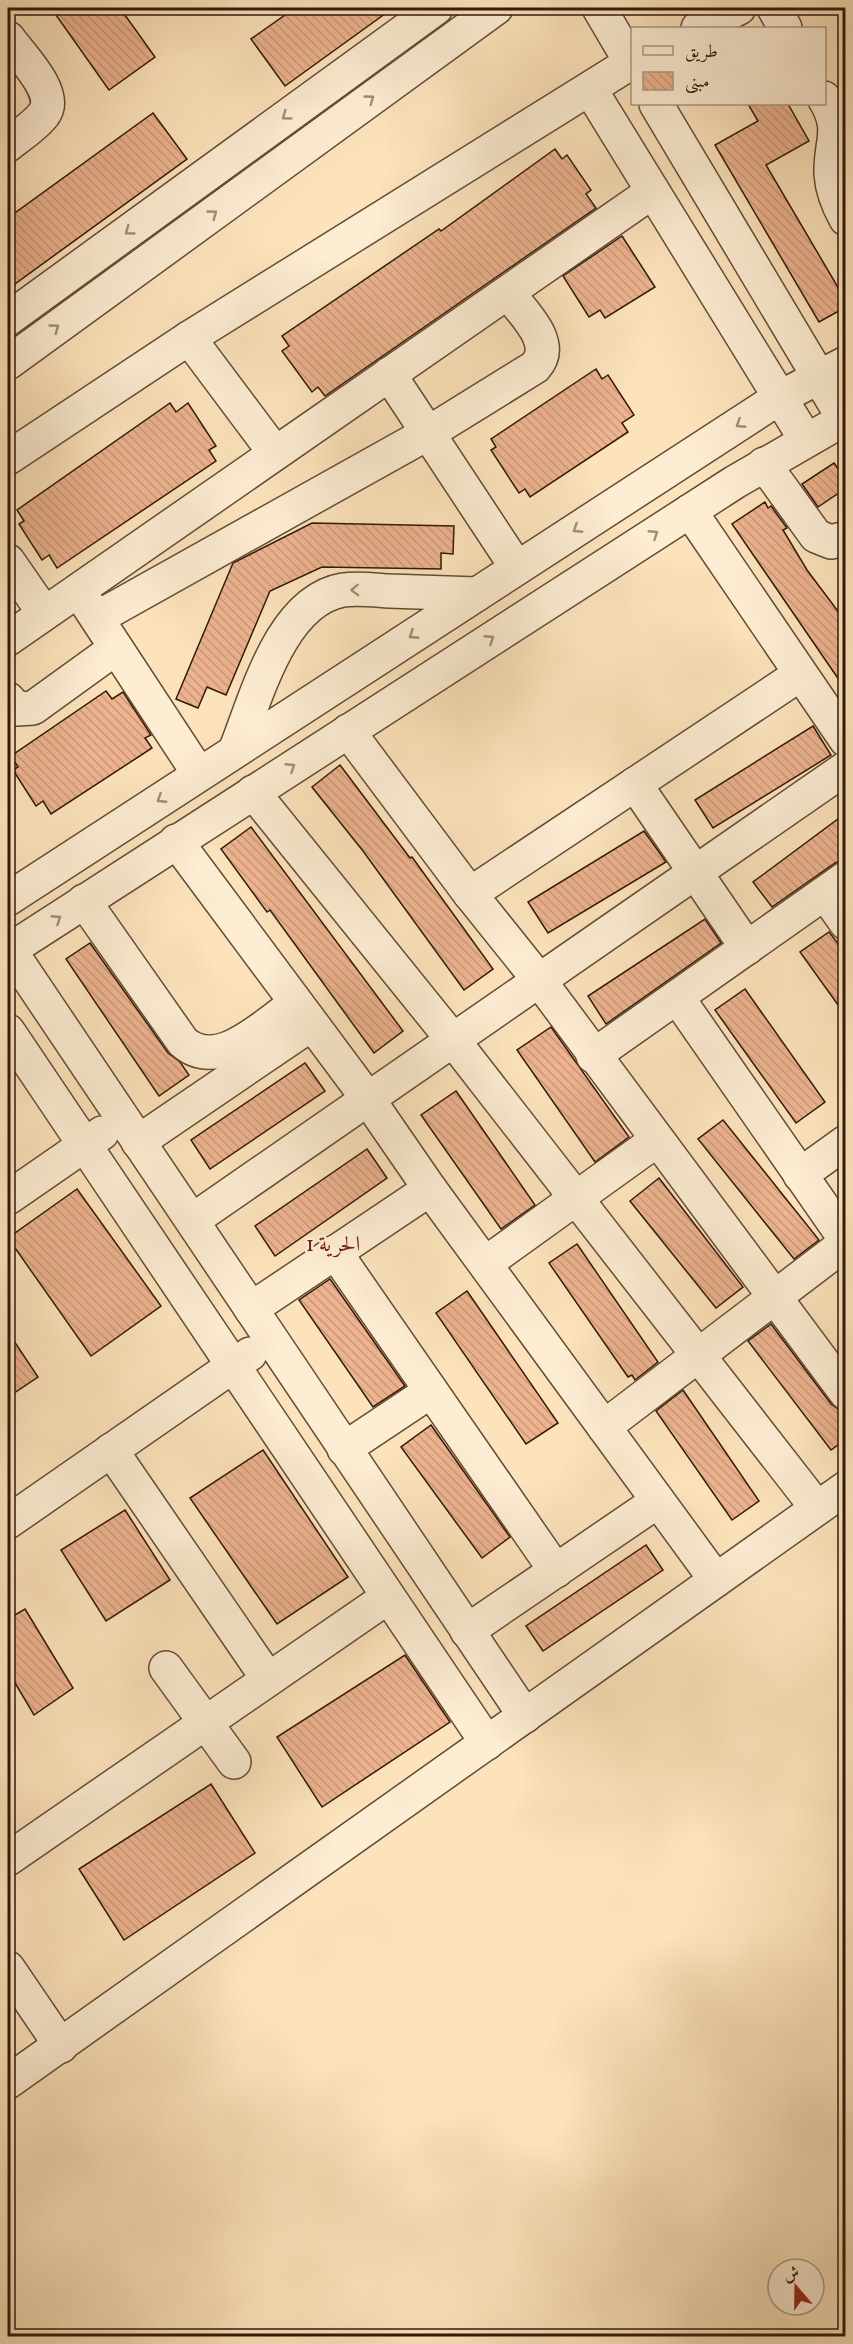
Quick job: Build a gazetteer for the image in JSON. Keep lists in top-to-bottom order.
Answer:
{
  "districts": ["الحرية 1"],
  "legend": ["طريق", "مبنى"],
  "north": "top"
}
